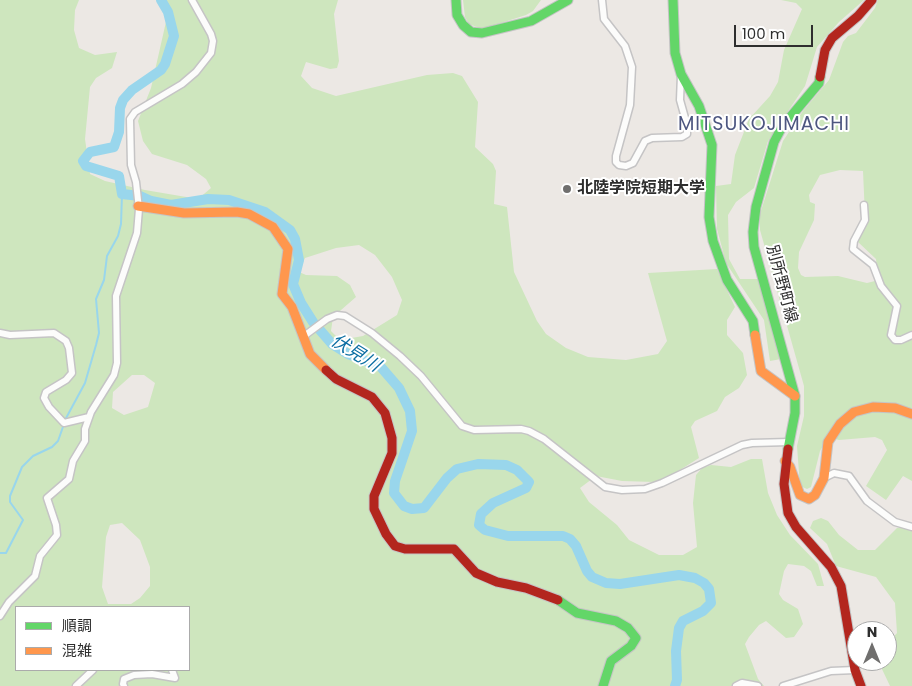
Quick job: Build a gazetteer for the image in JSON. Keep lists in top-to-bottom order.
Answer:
{
  "streets": {
    "street": ["別所野町線"]
  },
  "districts": ["MITSUKOJIMACHI"],
  "water": ["伏見川"],
  "places": ["北陸学院短期大学"],
  "legend": ["順調", "混雑"],
  "scale_bar": "100 m",
  "north": "top"
}
